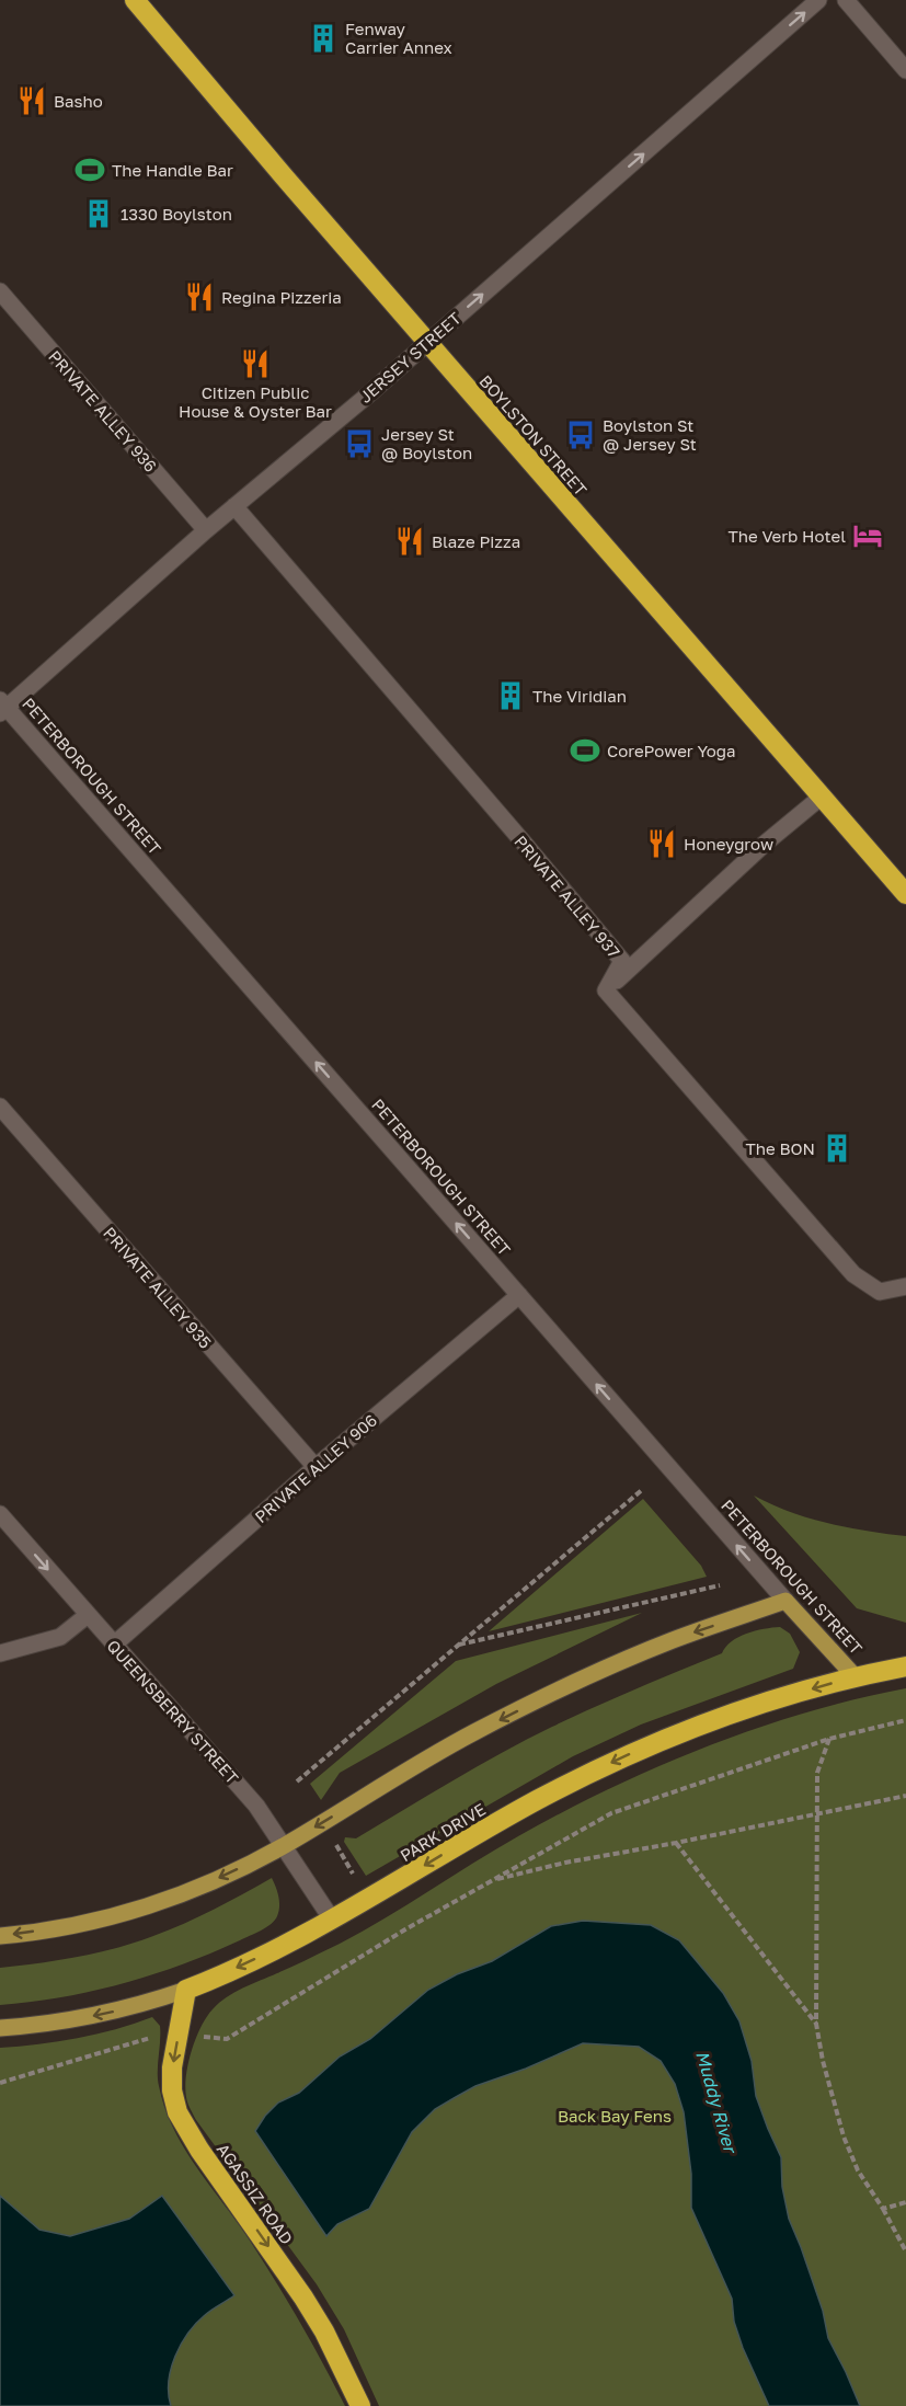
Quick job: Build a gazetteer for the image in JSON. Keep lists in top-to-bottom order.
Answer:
{
  "streets": {
    "highway": ["BOYLSTON STREET", "PARK DRIVE", "AGASSIZ ROAD"],
    "main road": ["PETERBOROUGH STREET"],
    "street": [
      "JERSEY STREET",
      "PRIVATE ALLEY 936",
      "PRIVATE ALLEY 937",
      "PRIVATE ALLEY 935",
      "PRIVATE ALLEY 906",
      "QUEENSBERRY STREET"
    ]
  },
  "crossings": [
    ["JERSEY STREET", "PRIVATE ALLEY 936"],
    ["JERSEY STREET", "BOYLSTON STREET"],
    ["JERSEY STREET", "PETERBOROUGH STREET"],
    ["JERSEY STREET", "PRIVATE ALLEY 937"],
    ["PETERBOROUGH STREET", "PRIVATE ALLEY 906"],
    ["PETERBOROUGH STREET", "PARK DRIVE"],
    ["PRIVATE ALLEY 935", "PRIVATE ALLEY 906"],
    ["PRIVATE ALLEY 906", "QUEENSBERRY STREET"],
    ["QUEENSBERRY STREET", "PARK DRIVE"],
    ["PARK DRIVE", "AGASSIZ ROAD"]
  ],
  "one_way": [
    "JERSEY STREET",
    "PETERBOROUGH STREET",
    "PARK DRIVE",
    "AGASSIZ ROAD"
  ],
  "water": ["Muddy River"],
  "parks": ["Back Bay Fens"],
  "places": {
    "building": [
      "Fenway Carrier Annex",
      "1330 Boylston",
      "The Viridian",
      "The BON"
    ],
    "restaurant": [
      "Basho",
      "Regina Pizzeria",
      "Citizen Public House & Oyster Bar",
      "Blaze Pizza",
      "Honeygrow"
    ],
    "sports": ["The Handle Bar", "CorePower Yoga"],
    "bus stop": ["Boylston St @ Jersey St", "Jersey St @ Boylston"],
    "hotel": ["The Verb Hotel"]
  }
}
